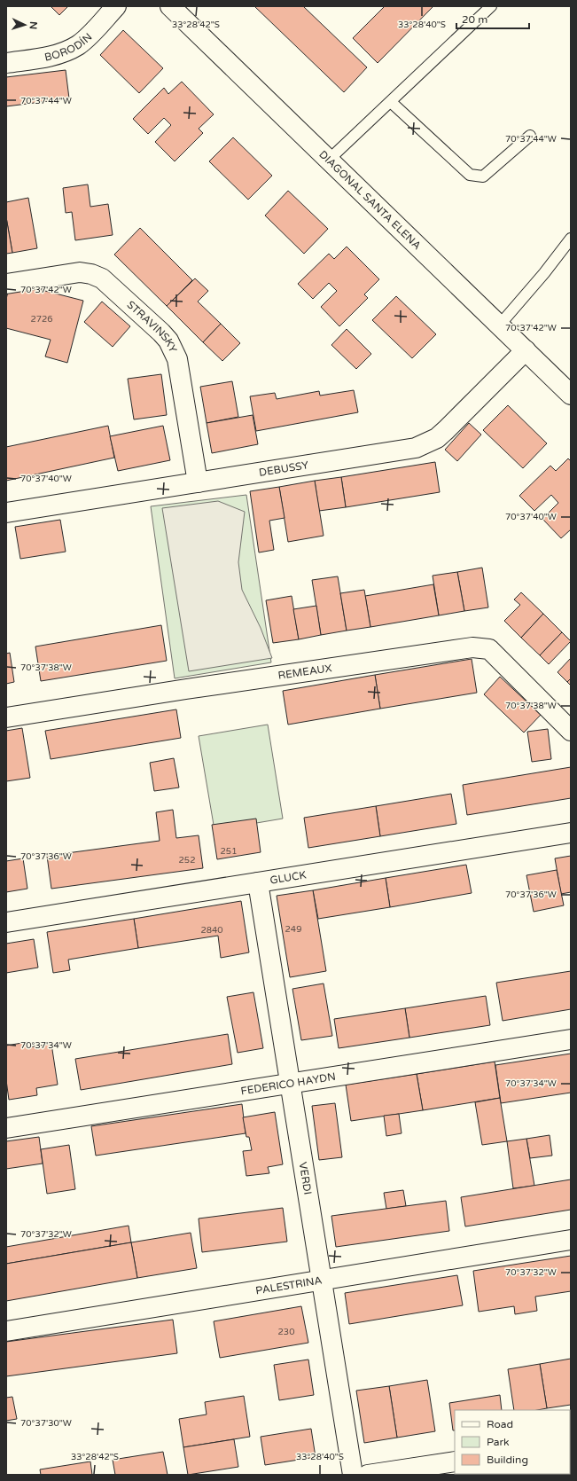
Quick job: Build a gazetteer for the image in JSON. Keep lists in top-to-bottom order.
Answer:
{
  "streets": {
    "street": [
      "BORODÍN",
      "DIAGONAL SANTA ELENA",
      "STRAVINSKY",
      "DEBUSSY",
      "REMEAUX",
      "GLUCK",
      "FEDERICO HAYDN",
      "VERDI",
      "PALESTRINA"
    ]
  },
  "crossings": [
    ["DIAGONAL SANTA ELENA", "DEBUSSY"],
    ["STRAVINSKY", "DEBUSSY"],
    ["GLUCK", "VERDI"],
    ["FEDERICO HAYDN", "VERDI"],
    ["VERDI", "PALESTRINA"]
  ],
  "house_numbers": [
    "2726",
    "251",
    "252",
    "249",
    "2840",
    "230"
  ],
  "legend": ["Road", "Park", "Building"],
  "scale_bar": "20 m",
  "north": "right",
  "coordinates": [
    "33°28'42\"S",
    "33°28'40\"S",
    "70°37'44\"W",
    "70°37'42\"W",
    "70°37'40\"W",
    "70°37'38\"W",
    "70°37'36\"W",
    "70°37'34\"W",
    "70°37'32\"W",
    "70°37'30\"W"
  ]
}
